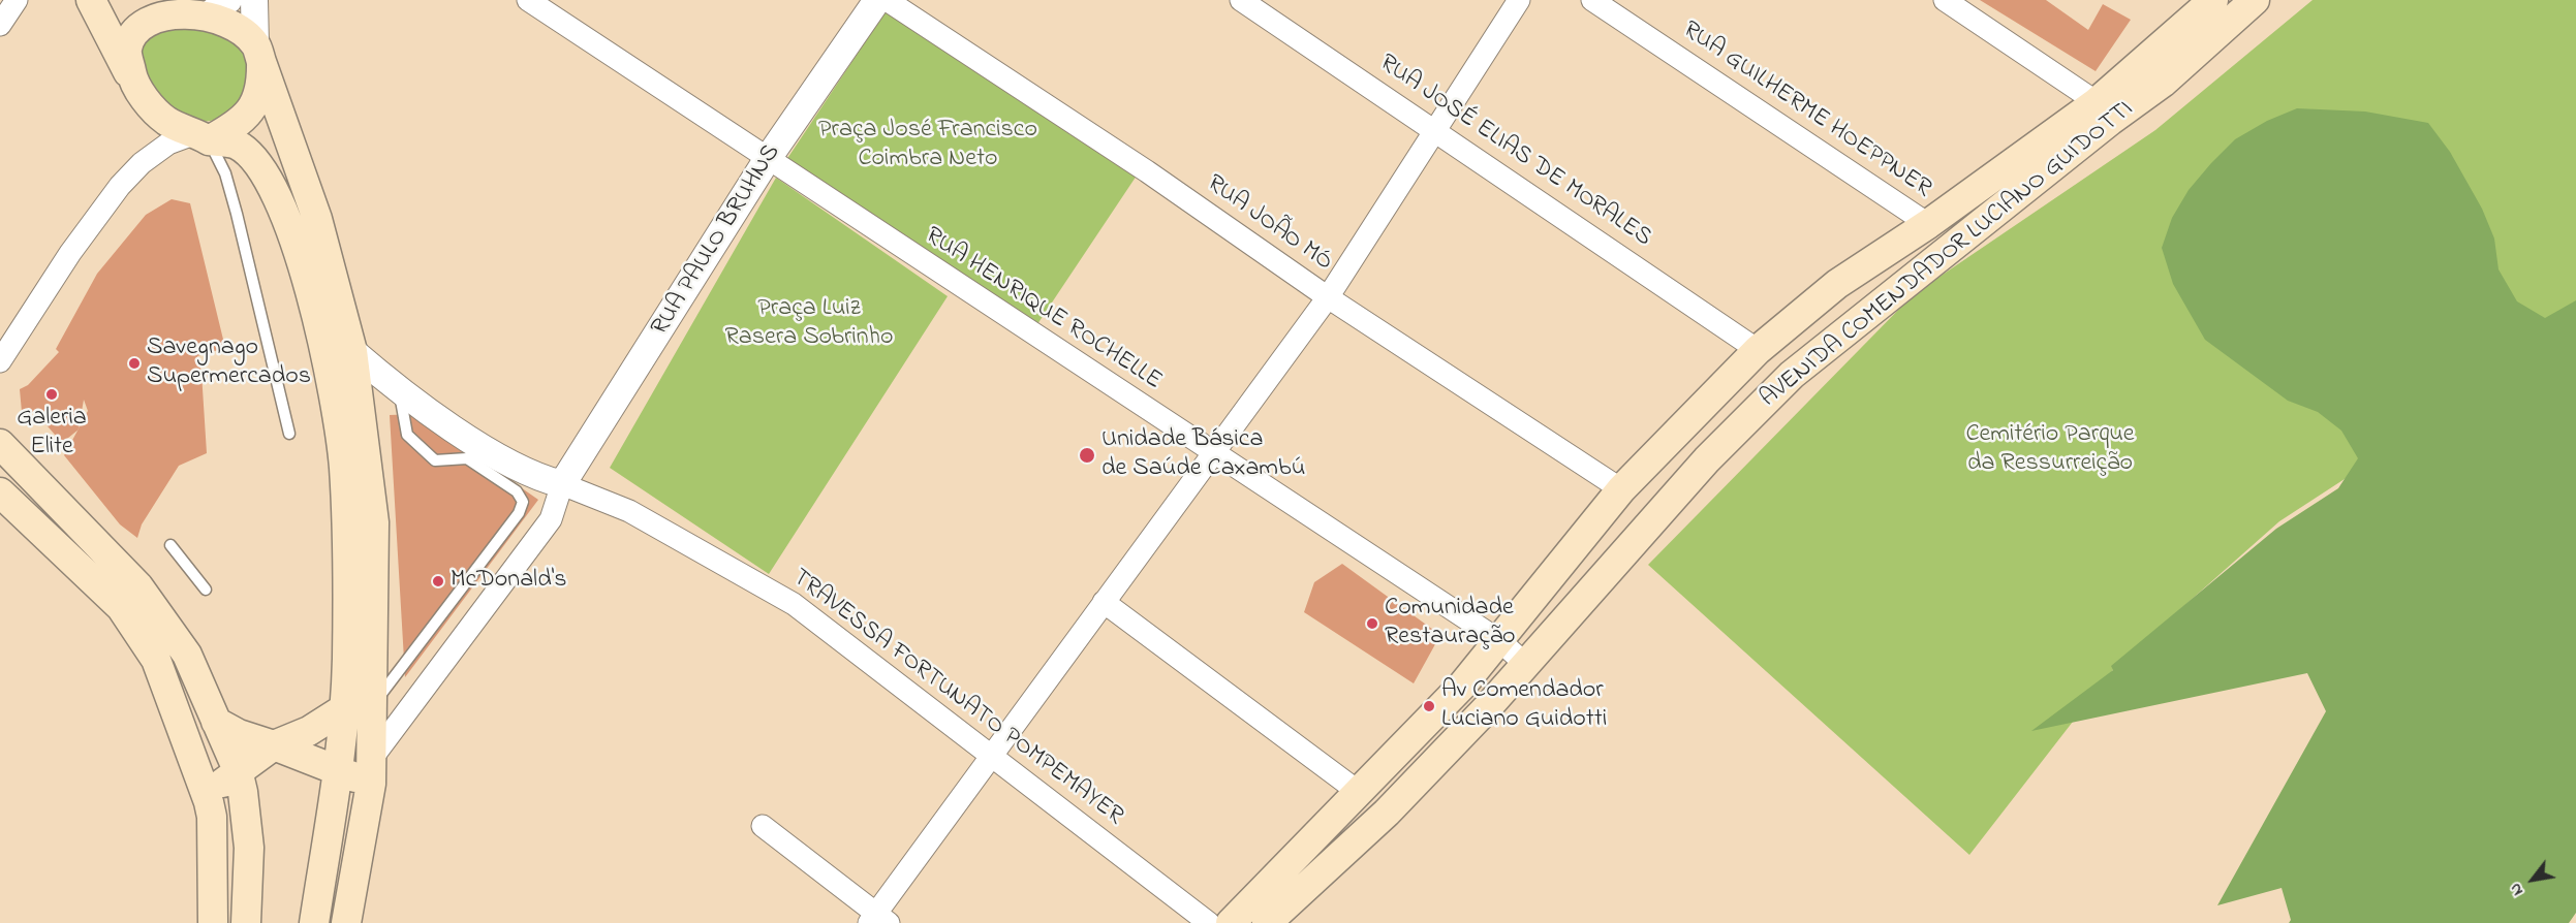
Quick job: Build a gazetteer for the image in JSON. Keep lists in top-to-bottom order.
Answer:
{
  "streets": {
    "main road": ["AVENIDA COMENDADOR LUCIANO GUIDOTTI"],
    "street": [
      "RUA GUILHERME HOEPPNER",
      "RUA JOSÉ ELIAS DE MORALES",
      "RUA JOÃO MÓ",
      "RUA PAULO BRUHNS",
      "RUA HENRIQUE ROCHELLE",
      "TRAVESSA FORTUNATO POMPEMAYER"
    ]
  },
  "crossings": [
    ["RUA GUILHERME HOEPPNER", "AVENIDA COMENDADOR LUCIANO GUIDOTTI"],
    ["RUA JOSÉ ELIAS DE MORALES", "AVENIDA COMENDADOR LUCIANO GUIDOTTI"],
    ["RUA JOÃO MÓ", "AVENIDA COMENDADOR LUCIANO GUIDOTTI"],
    ["RUA PAULO BRUHNS", "RUA HENRIQUE ROCHELLE"],
    ["RUA PAULO BRUHNS", "TRAVESSA FORTUNATO POMPEMAYER"],
    ["AVENIDA COMENDADOR LUCIANO GUIDOTTI", "RUA HENRIQUE ROCHELLE"]
  ],
  "parks": ["Praça José Francisco Coimbra Neto", "Praça Luiz Rasera Sobrinho", "Cemitério Parque da Ressurreição"],
  "places": [
    "Savegnago Supermercados",
    "Galeria Elite",
    "Unidade Básica de Saúde Caxambú",
    "McDonald's",
    "Comunidade Restauração",
    "Av Comendador Luciano Guidotti"
  ],
  "north": "bottom left"
}
